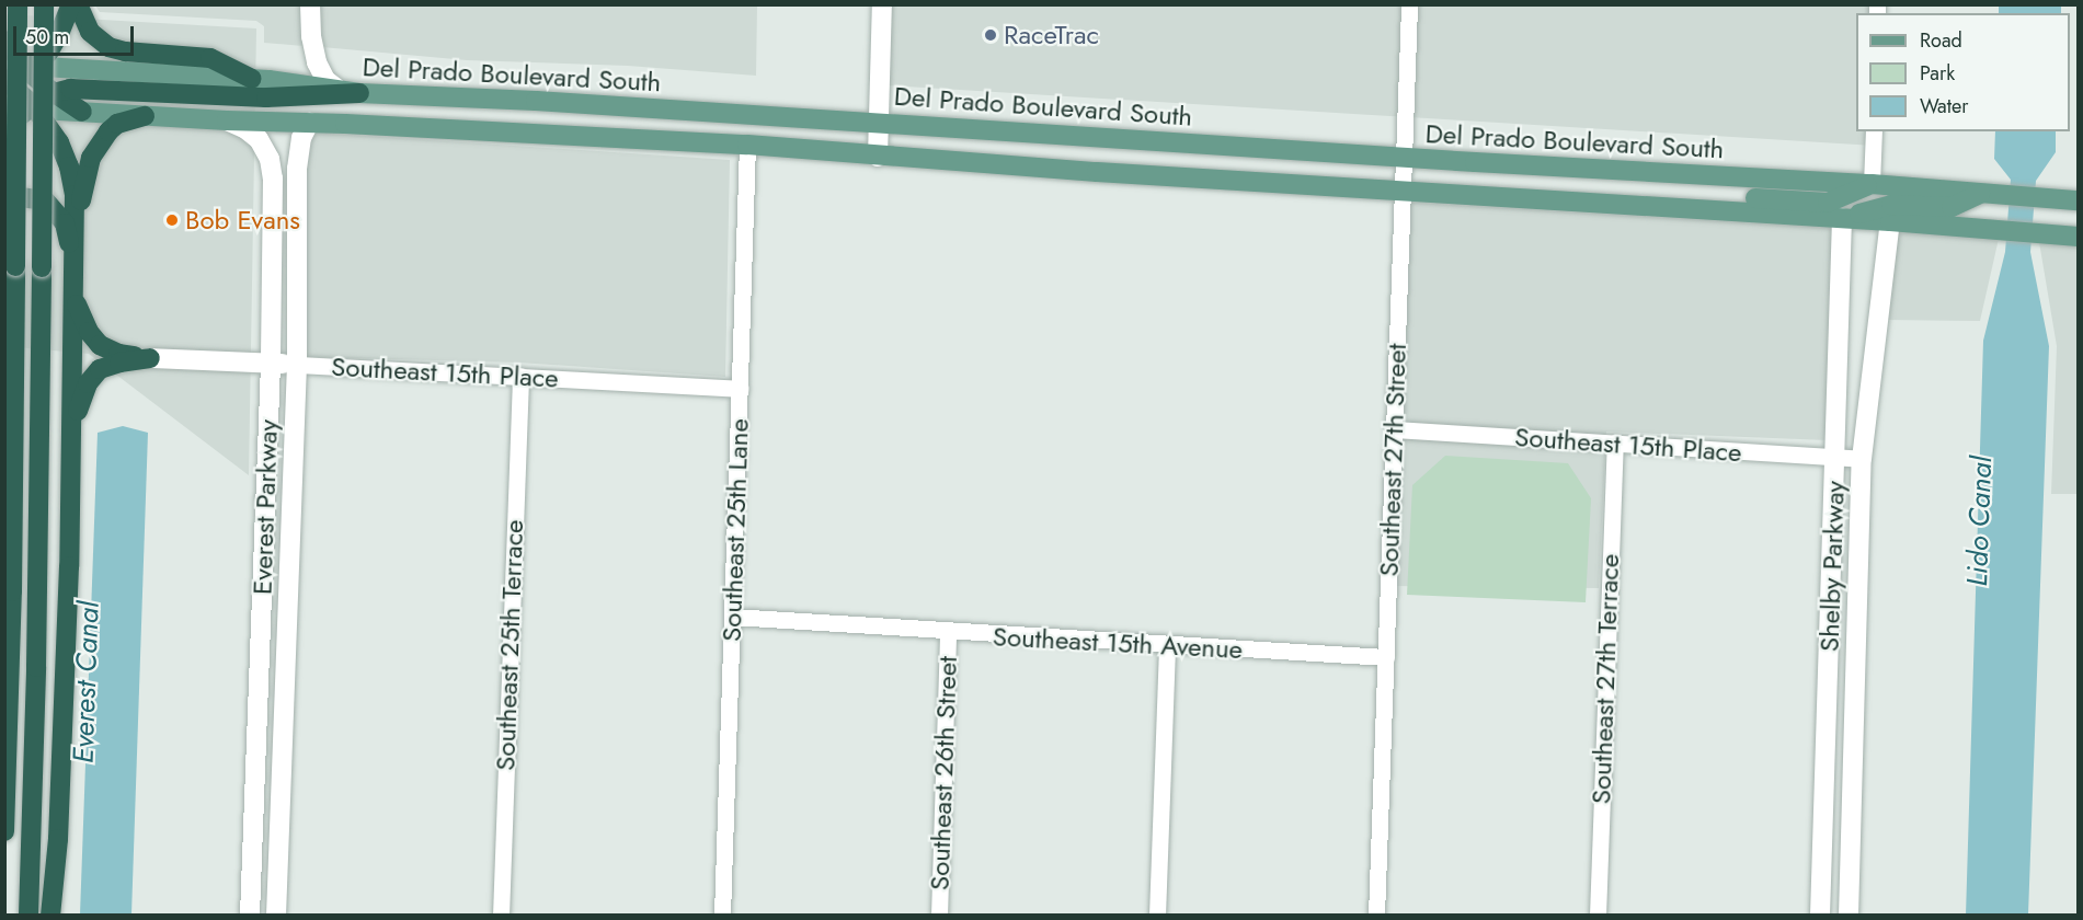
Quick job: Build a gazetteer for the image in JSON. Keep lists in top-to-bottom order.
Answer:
{
  "streets": {
    "main road": ["Del Prado Boulevard South"],
    "street": [
      "Southeast 15th Place",
      "Southeast 27th Street",
      "Everest Parkway",
      "Southeast 25th Lane",
      "Shelby Parkway",
      "Southeast 15th Avenue",
      "Southeast 25th Terrace",
      "Southeast 27th Terrace",
      "Southeast 26th Street"
    ]
  },
  "crossings": [
    ["Del Prado Boulevard South", "Southeast 27th Street"],
    ["Southeast 15th Place", "Southeast 27th Street"],
    ["Southeast 15th Place", "Everest Parkway"],
    ["Southeast 15th Place", "Southeast 25th Lane"],
    ["Southeast 15th Place", "Shelby Parkway"],
    ["Southeast 15th Place", "Southeast 25th Terrace"],
    ["Southeast 15th Place", "Southeast 27th Terrace"],
    ["Southeast 27th Street", "Southeast 15th Avenue"],
    ["Southeast 25th Lane", "Southeast 15th Avenue"],
    ["Southeast 15th Avenue", "Southeast 26th Street"]
  ],
  "water": ["Lido Canal", "Everest Canal"],
  "places": ["RaceTrac", "Bob Evans"],
  "legend": ["Road", "Park", "Water"],
  "scale_bar": "50 m"
}
